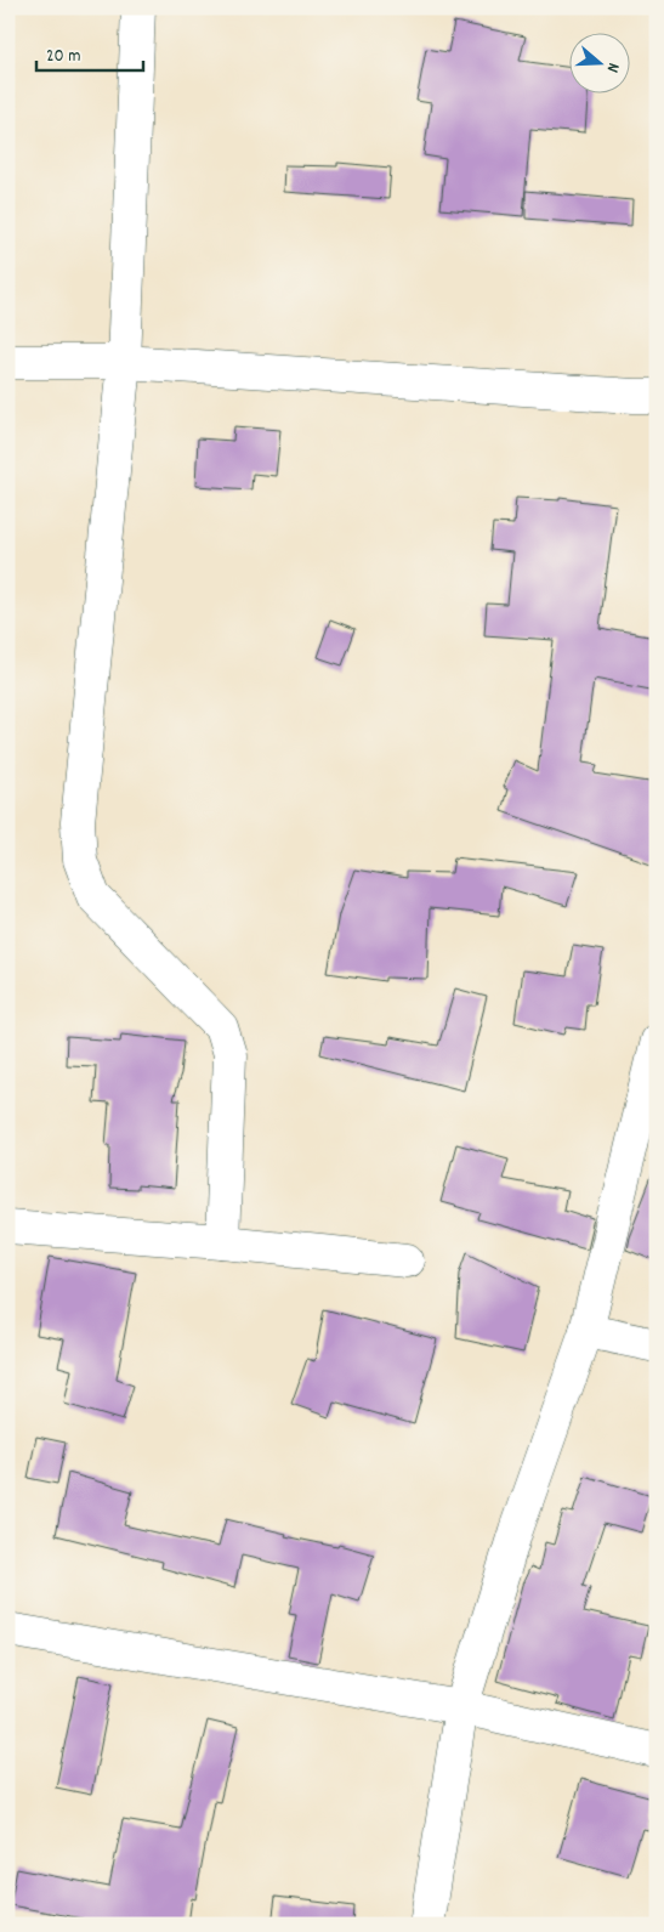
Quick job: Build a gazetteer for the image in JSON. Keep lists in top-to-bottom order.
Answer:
{
  "scale_bar": "20 m",
  "north": "right"
}
